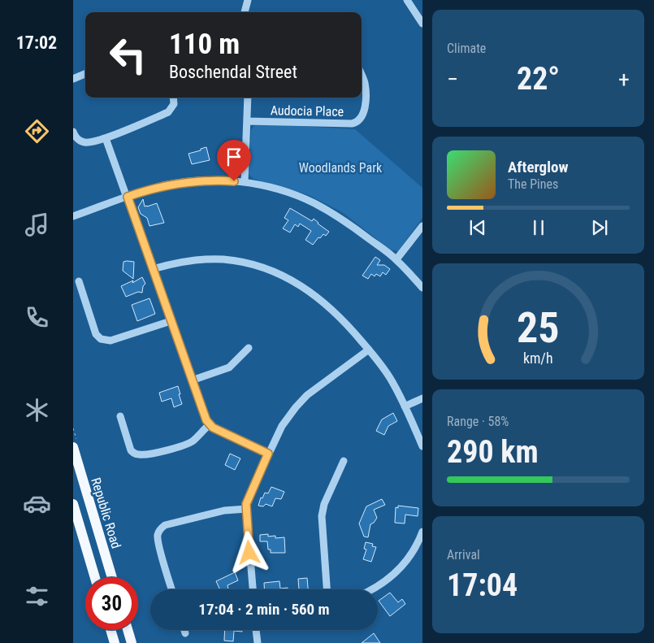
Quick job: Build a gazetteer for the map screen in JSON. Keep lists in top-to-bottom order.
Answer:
{
  "streets": {
    "main road": ["Republic Road"],
    "street": ["Audocia Place"]
  },
  "parks": ["Woodlands Park"],
  "page": {
    "tabs": "17:02",
    "tile": [
      "Climate",
      ["Range · 58%", "290 km"],
      ["Arrival", "17:04"]
    ],
    "turn": ["110 m", "Boschendal Street"],
    "heat": ["−", "22°", "+"],
    "song": ["Afterglow", "The Pines"],
    "limit": "30",
    "trip": "17:04 · 2 min · 560 m",
    "gauge": ["25", "km/h"]
  }
}
